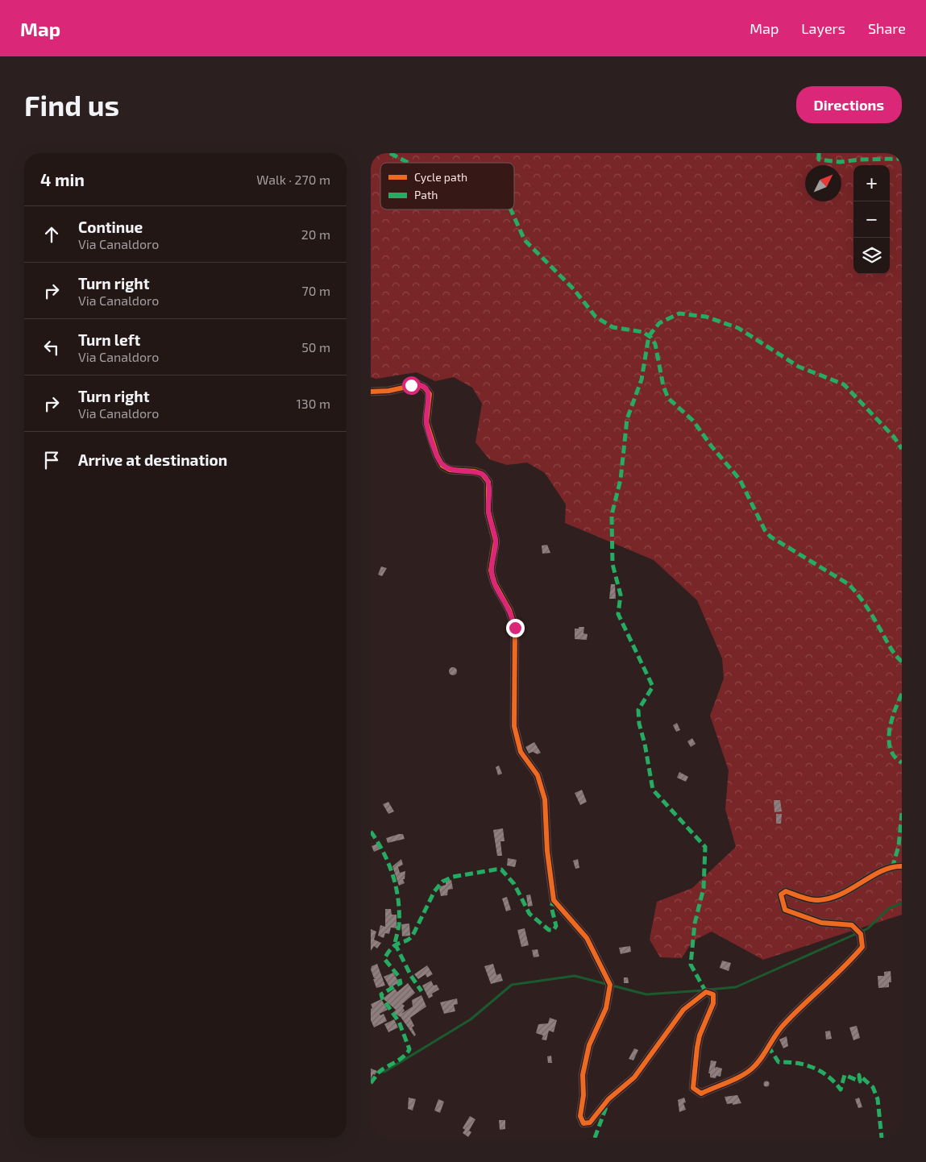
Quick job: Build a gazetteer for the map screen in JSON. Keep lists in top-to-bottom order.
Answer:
{
  "legend": ["Cycle path", "Path"],
  "north": "top right",
  "page": {
    "header": "Map",
    "nav": ["Map", "Layers", "Share"],
    "buttons": "Directions",
    "title": "Find us",
    "heading": ["4 min", "Walk · 270 m"],
    "map_buttons": ["+", "−"],
    "list": [
      ["Continue", "Via Canaldoro", "20 m"],
      ["Turn right", "Via Canaldoro", "70 m"],
      ["Turn left", "Via Canaldoro", "50 m"],
      ["Turn right", "Via Canaldoro", "130 m"],
      "Arrive at destination"
    ]
  }
}
